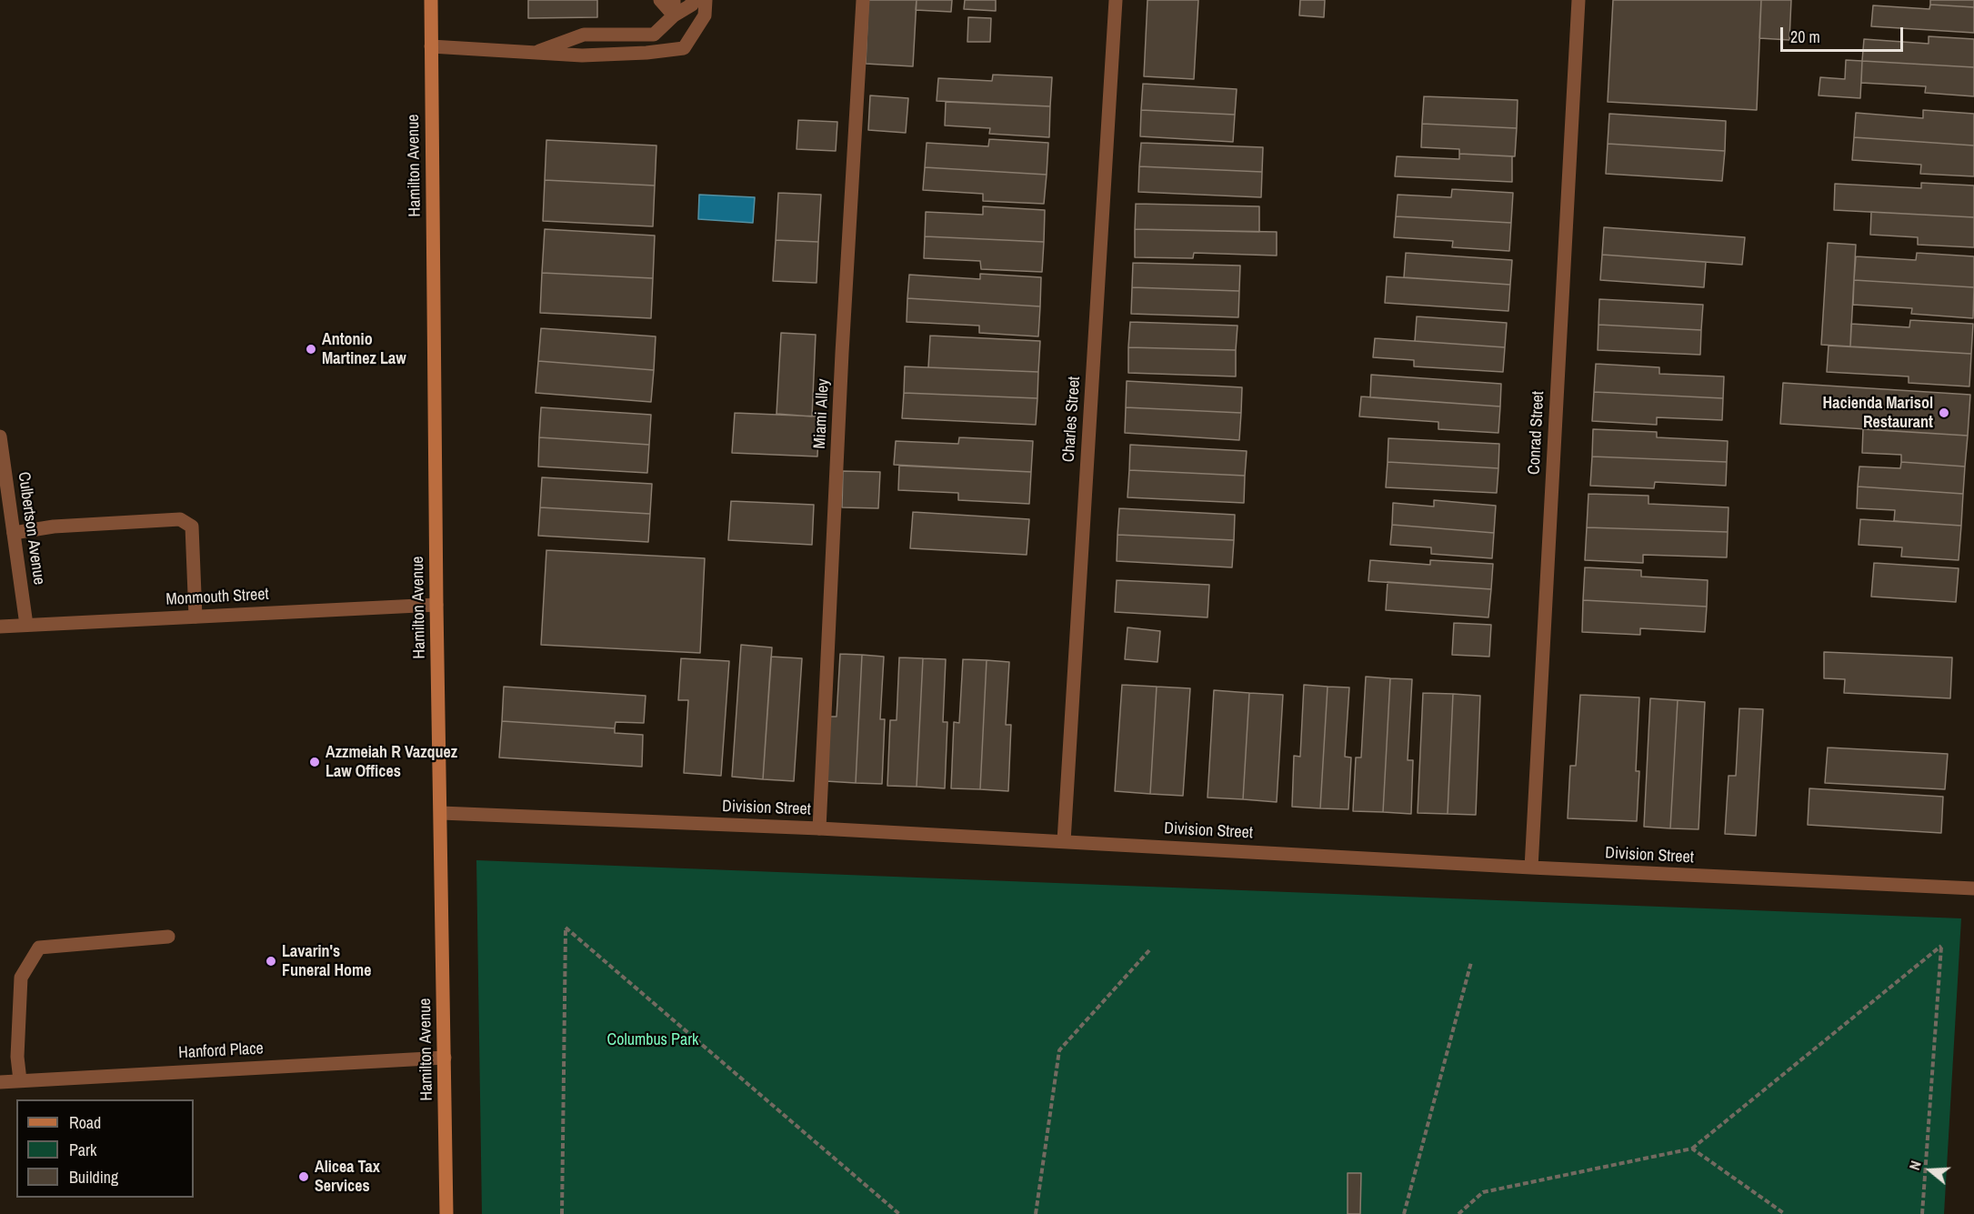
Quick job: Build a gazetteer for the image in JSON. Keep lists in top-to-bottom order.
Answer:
{
  "streets": {
    "main road": ["Hamilton Avenue"],
    "street": [
      "Miami Alley",
      "Charles Street",
      "Conrad Street",
      "Culbertson Avenue",
      "Monmouth Street",
      "Division Street",
      "Hanford Place"
    ]
  },
  "crossings": [
    ["Hamilton Avenue", "Monmouth Street"],
    ["Hamilton Avenue", "Division Street"],
    ["Hamilton Avenue", "Hanford Place"],
    ["Miami Alley", "Division Street"],
    ["Charles Street", "Division Street"],
    ["Conrad Street", "Division Street"],
    ["Culbertson Avenue", "Monmouth Street"]
  ],
  "parks": ["Columbus Park"],
  "places": [
    "Antonio Martinez Law",
    "Hacienda Marisol Restaurant",
    "Azzmeiah R Vazquez Law Offices",
    "Lavarin's Funeral Home",
    "Alicea Tax Services"
  ],
  "legend": ["Road", "Park", "Building"],
  "scale_bar": "20 m",
  "north": "left"
}
